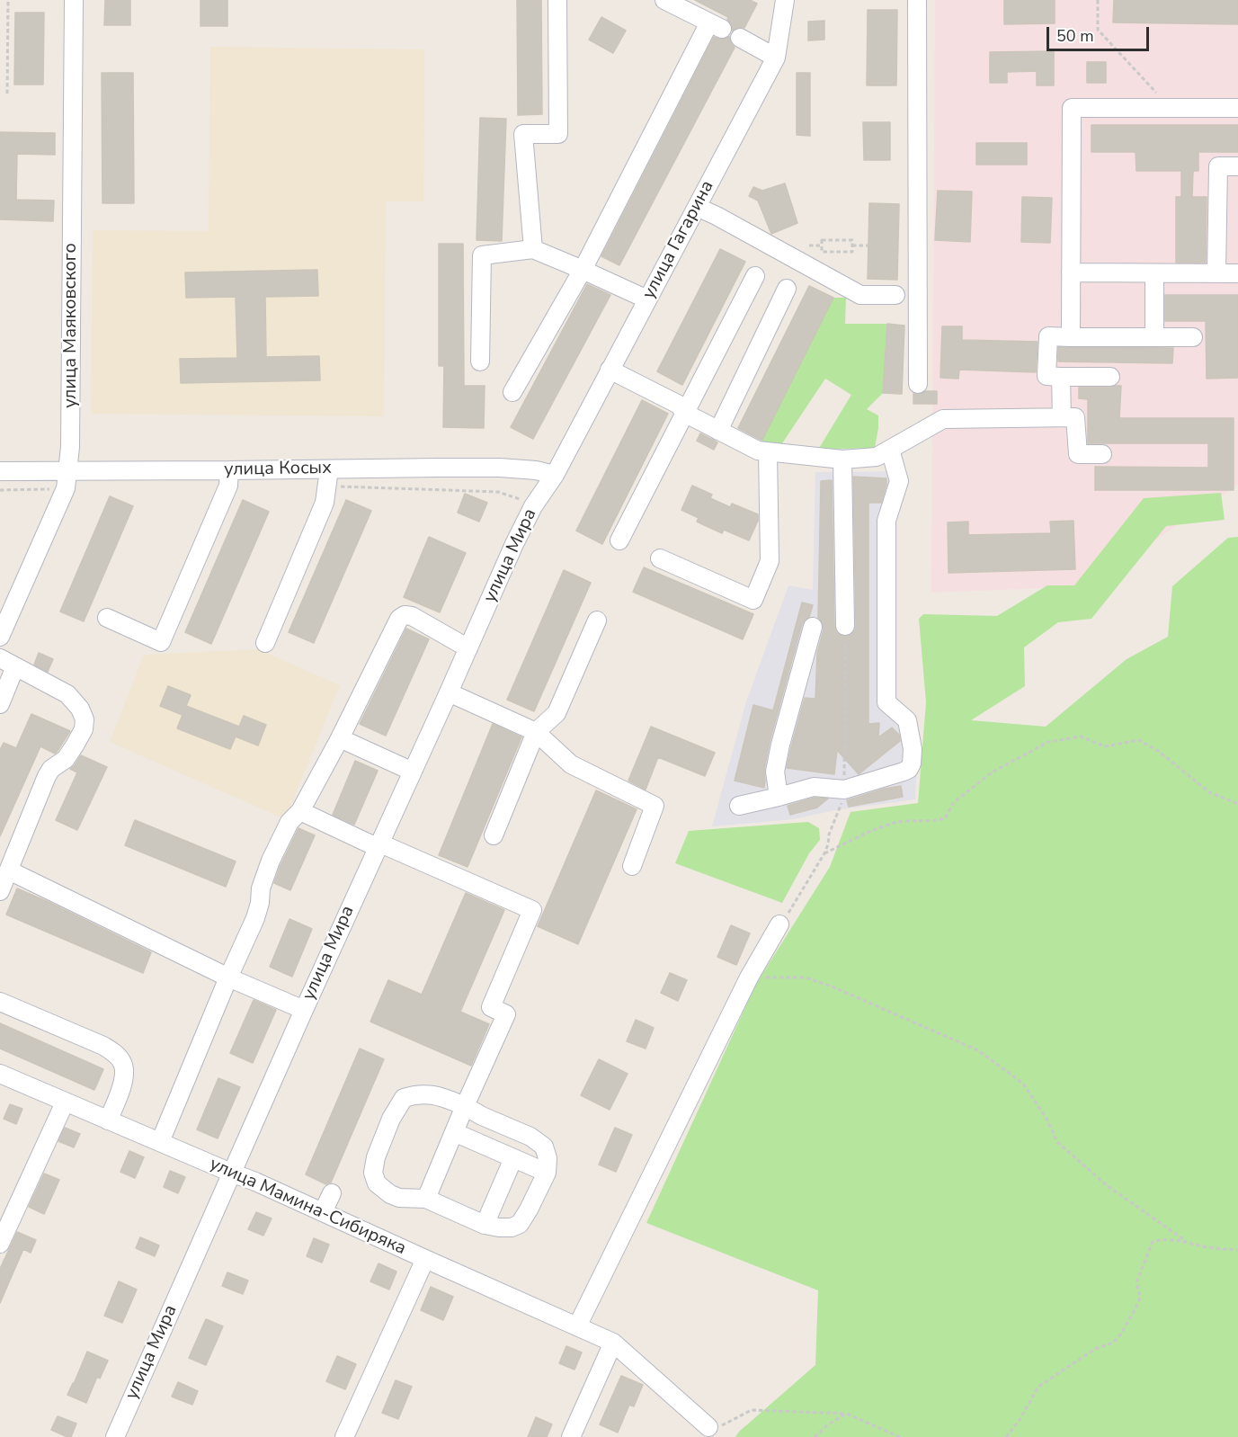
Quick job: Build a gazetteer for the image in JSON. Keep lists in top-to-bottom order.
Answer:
{
  "streets": {
    "street": [
      "улица Гагарина",
      "улица Маяковского",
      "улица Косых",
      "улица Мира",
      "улица Мамина-Сибиряка"
    ]
  },
  "crossings": [
    ["улица Гагарина", "улица Косых"],
    ["улица Гагарина", "улица Мира"],
    ["улица Маяковского", "улица Косых"],
    ["улица Косых", "улица Мира"],
    ["улица Мира", "улица Мамина-Сибиряка"]
  ],
  "scale_bar": "50 m"
}
